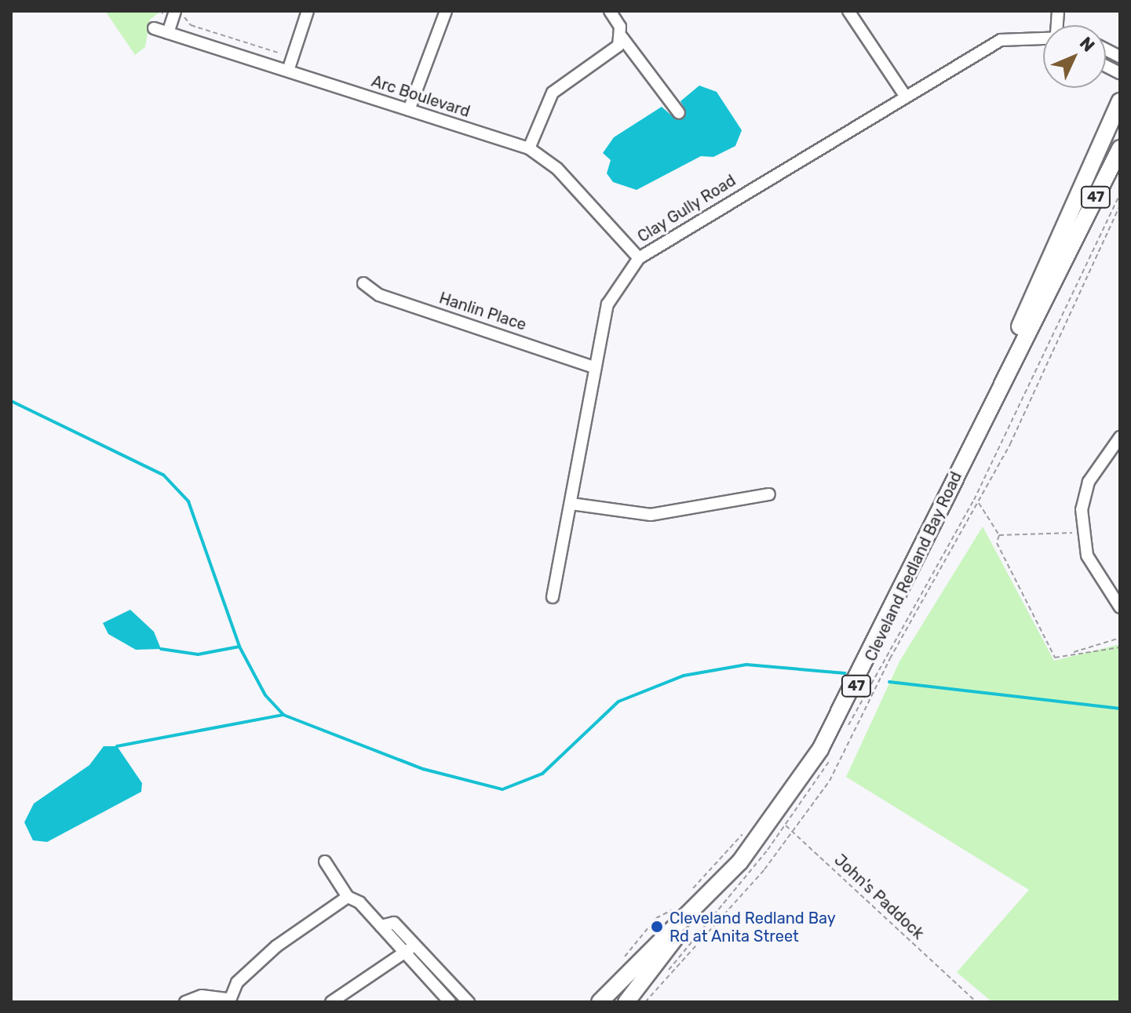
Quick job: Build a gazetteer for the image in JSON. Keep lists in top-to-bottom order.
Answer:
{
  "streets": {
    "highway": ["47", "Cleveland Redland Bay Road"],
    "street": ["Arc Boulevard", "Clay Gully Road", "Hanlin Place"],
    "path": ["John's Paddock"]
  },
  "crossings": [
    ["Arc Boulevard", "Clay Gully Road"],
    ["Clay Gully Road", "Hanlin Place"],
    ["Cleveland Redland Bay Road", "John's Paddock"]
  ],
  "places": ["Cleveland Redland Bay Rd at Anita Street"],
  "north": "top right"
}
